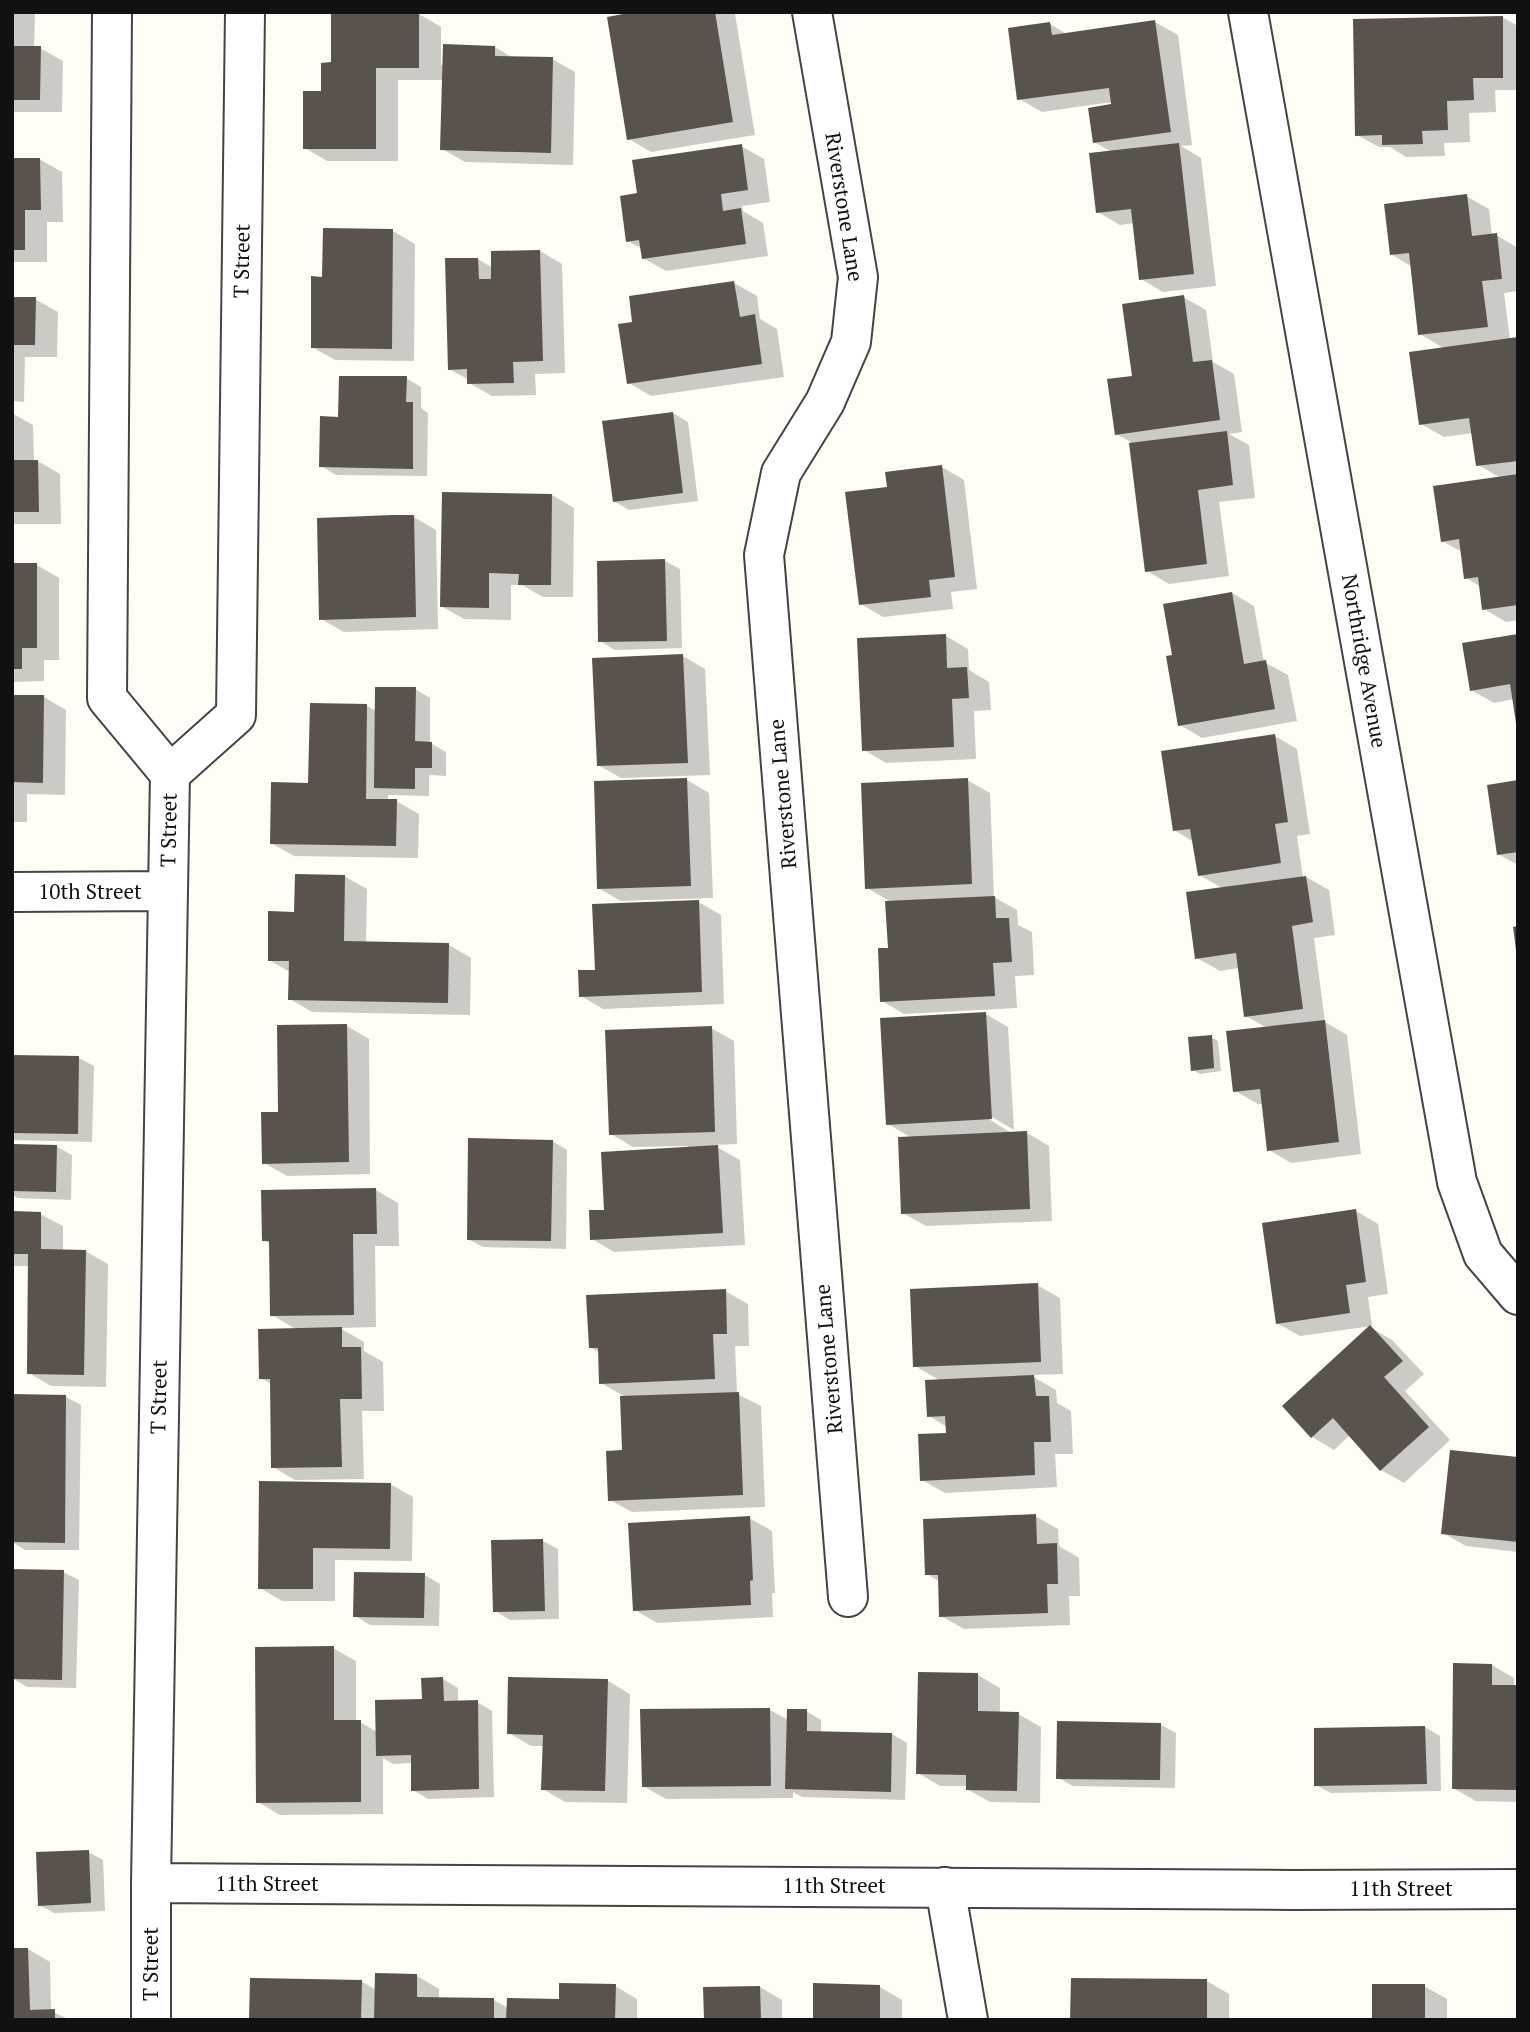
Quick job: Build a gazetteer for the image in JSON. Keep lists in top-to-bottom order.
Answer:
{
  "streets": {
    "street": [
      "Riverstone Lane",
      "T Street",
      "Northridge Avenue",
      "10th Street",
      "11th Street"
    ]
  },
  "crossings": [
    ["T Street", "10th Street"],
    ["T Street", "11th Street"]
  ]
}
